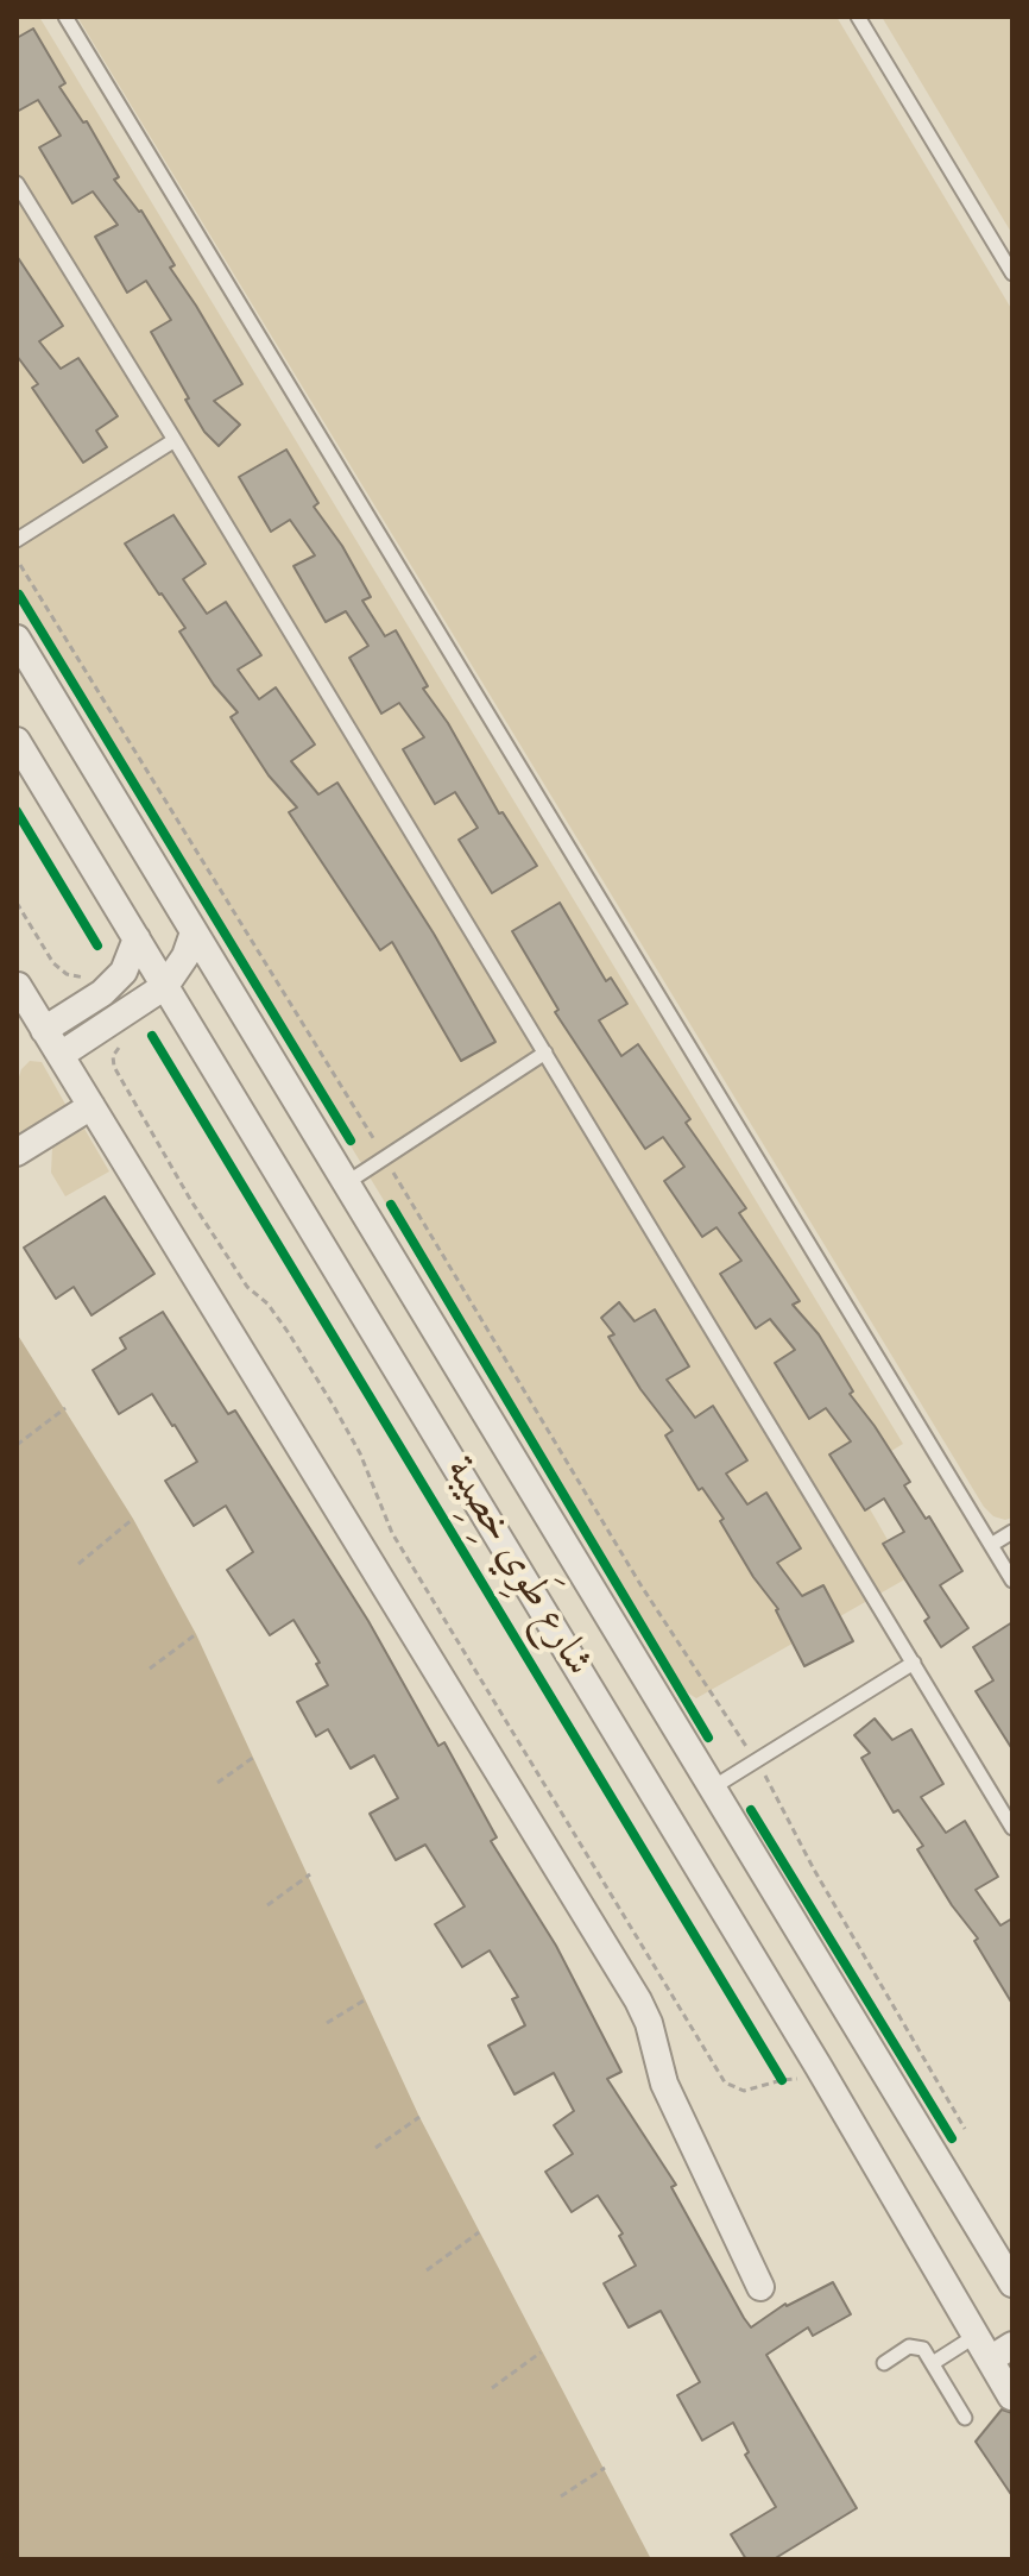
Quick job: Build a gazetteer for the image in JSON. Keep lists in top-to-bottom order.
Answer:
{
  "streets": {
    "street": ["شارع طَوِي خِصِيبة"]
  }
}
